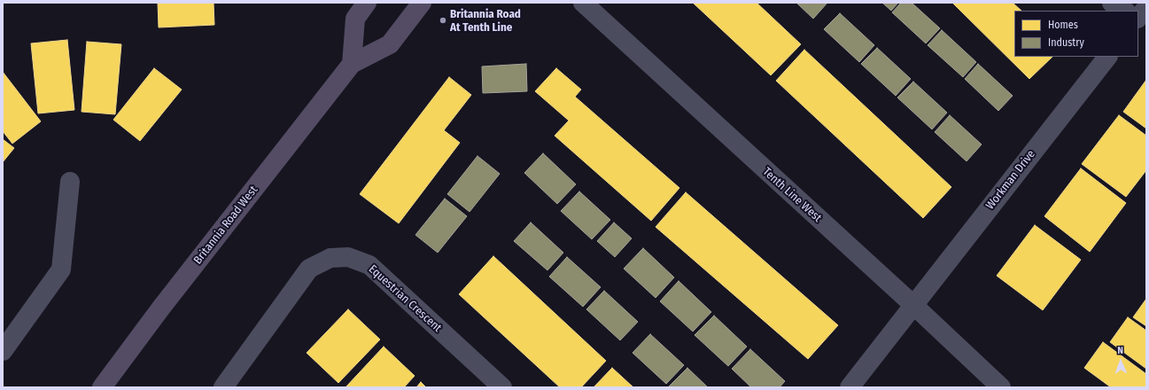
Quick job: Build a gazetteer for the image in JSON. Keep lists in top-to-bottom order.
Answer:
{
  "streets": {
    "main road": ["Britannia Road West"],
    "street": ["Workman Drive", "Tenth Line West", "Equestrian Crescent"]
  },
  "crossings": [
    ["Workman Drive", "Tenth Line West"]
  ],
  "places": ["Britannia Road At Tenth Line"],
  "legend": ["Homes", "Industry"],
  "north": "top"
}
